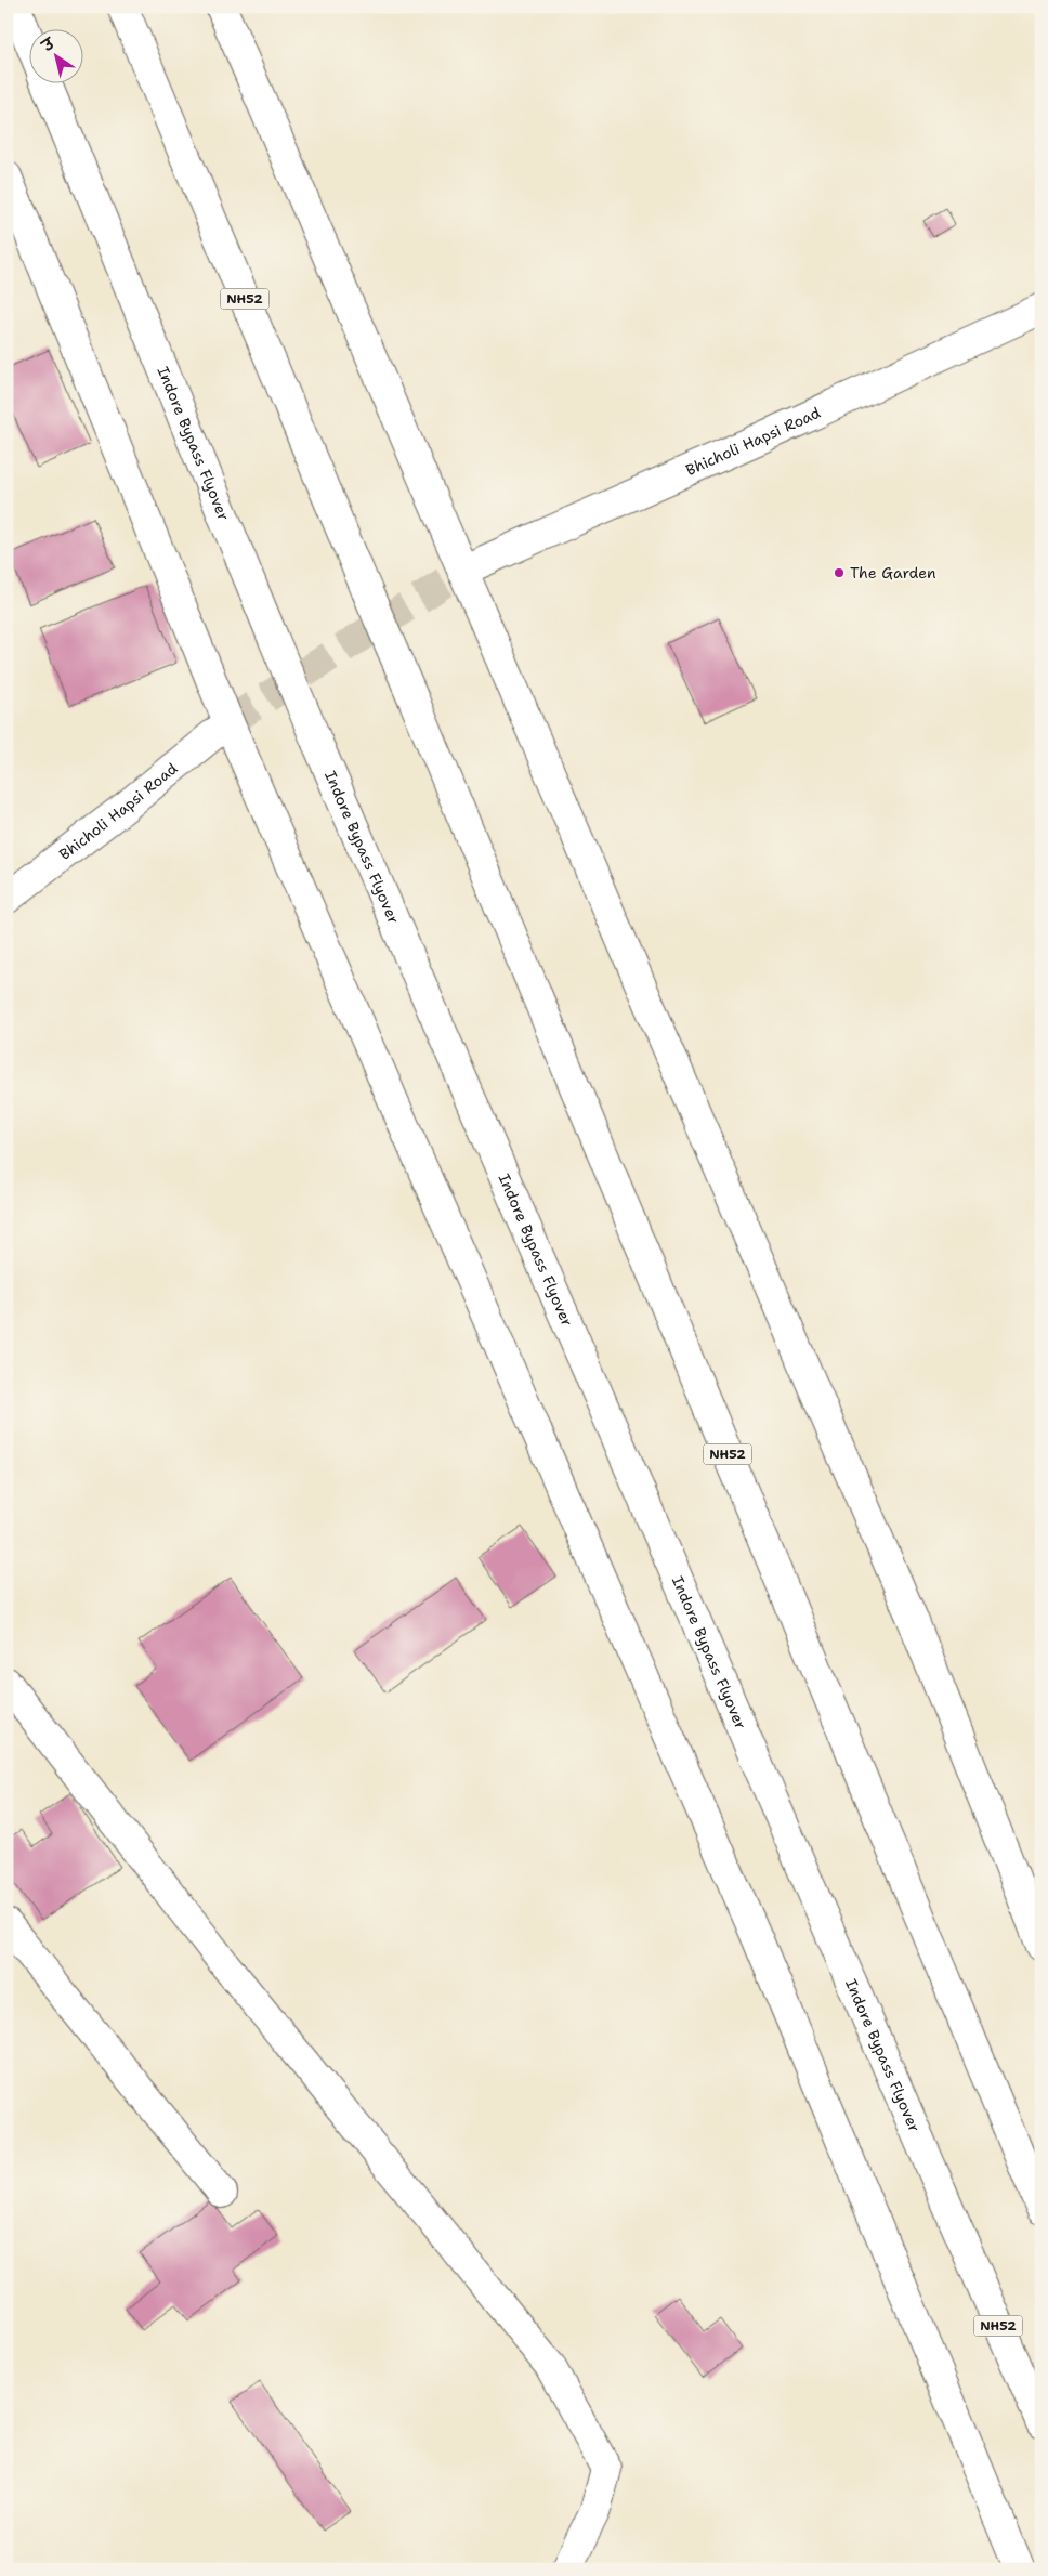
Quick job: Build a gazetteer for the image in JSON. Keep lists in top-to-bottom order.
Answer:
{
  "streets": {
    "main road": ["NH52", "Bhicholi Hapsi Road", "Indore Bypass Flyover"]
  },
  "places": ["The Garden"],
  "north": "top left"
}
